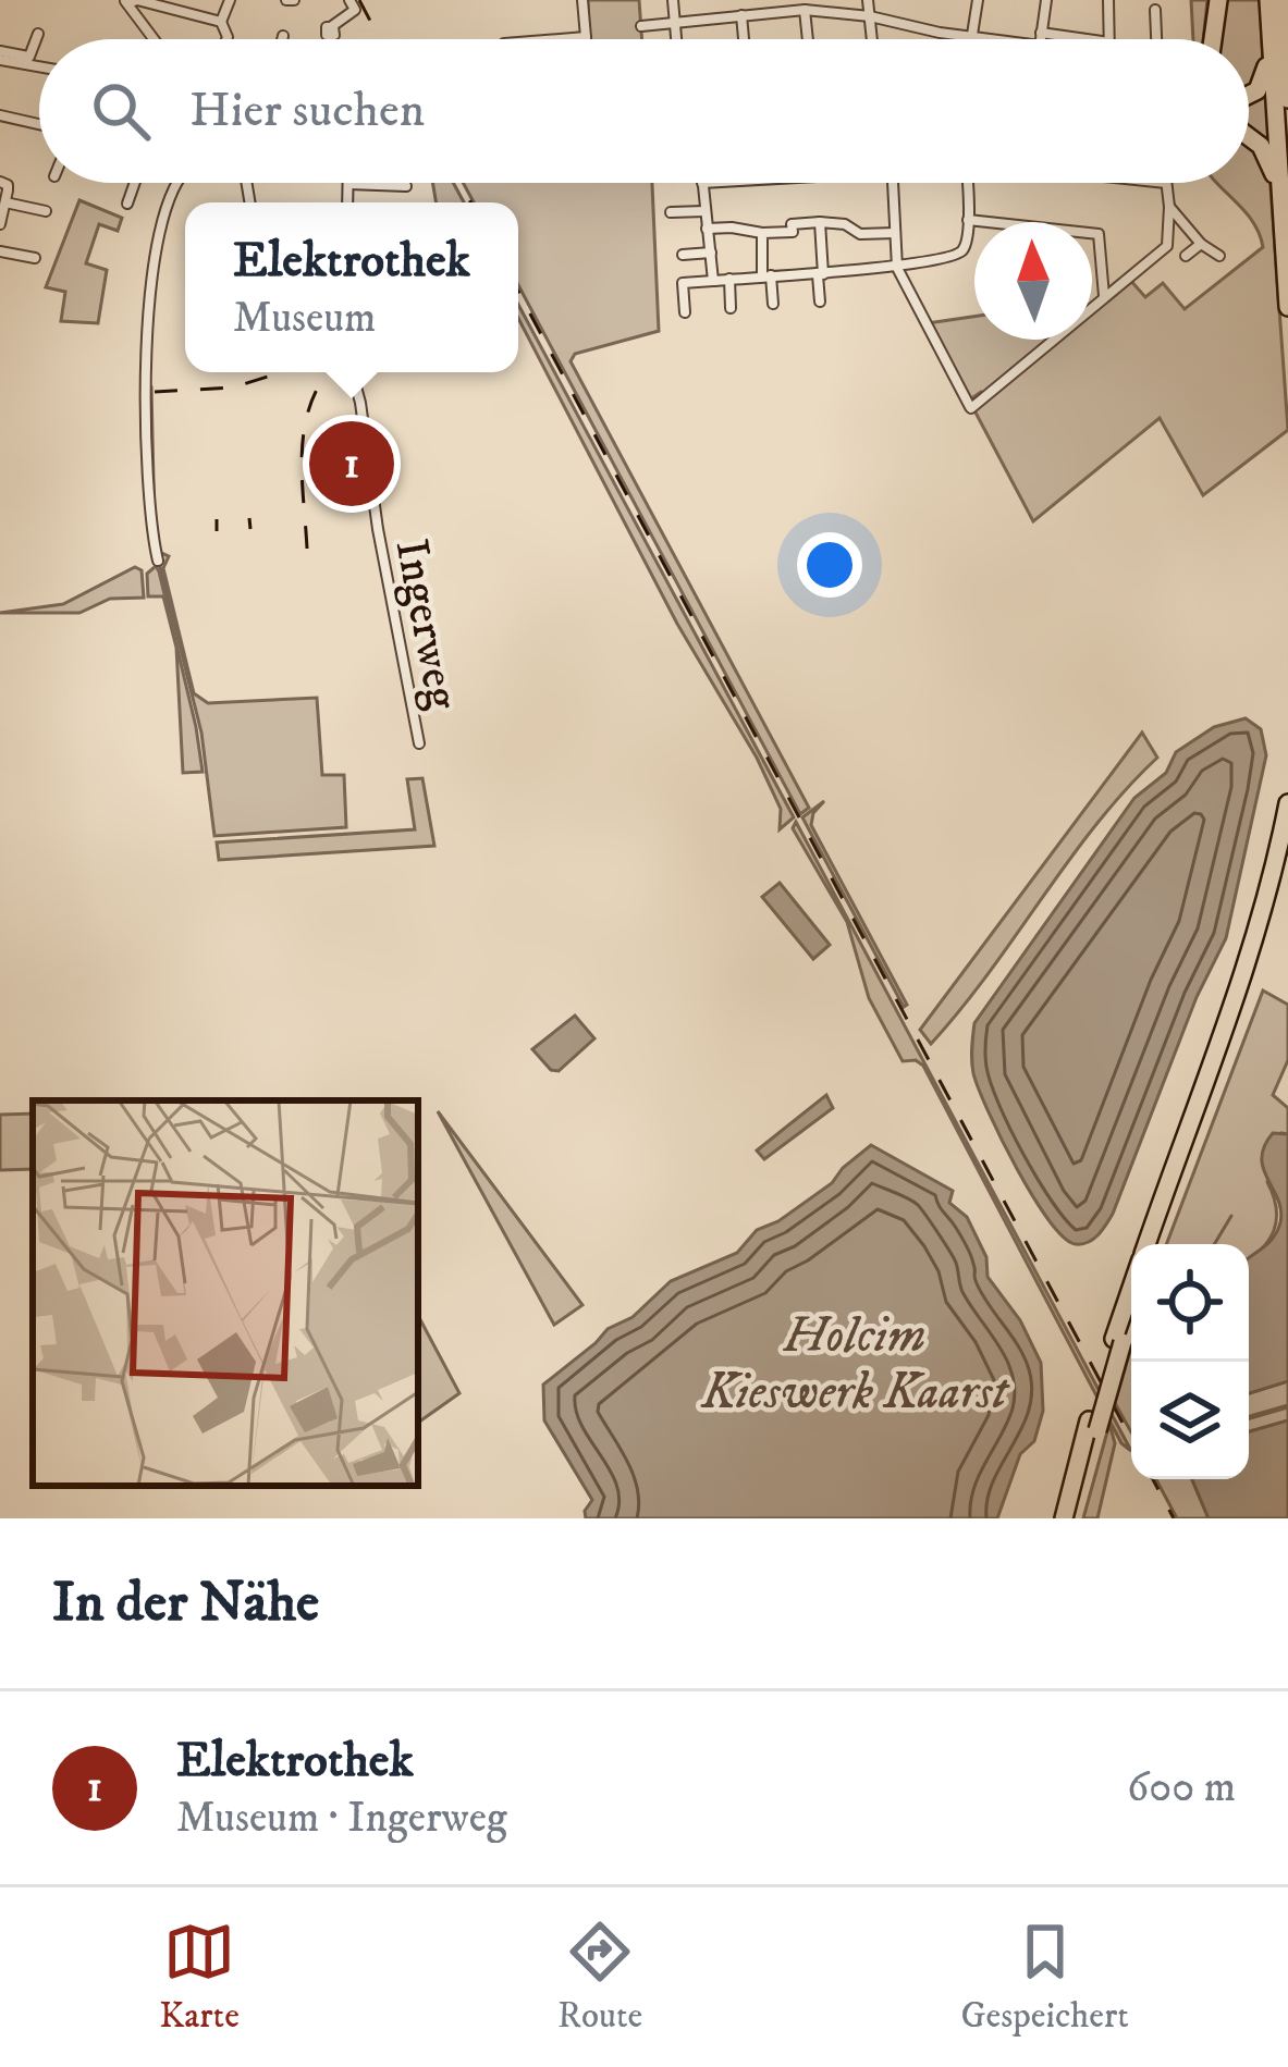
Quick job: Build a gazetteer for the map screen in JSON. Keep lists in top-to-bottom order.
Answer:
{
  "streets": {
    "street": ["Ingerweg"]
  },
  "water": ["Holcim Kieswerk Kaarst"],
  "north": "top",
  "page": {
    "search": "Hier suchen",
    "popup": ["Elektrothek", "Museum"],
    "pins": "1",
    "heading": "In der Nähe",
    "list": [
      {
        "mark": "1",
        "name": "Elektrothek",
        "note": "Museum · Ingerweg",
        "value": "600 m"
      }
    ],
    "nav": ["Karte", "Route", "Gespeichert"]
  }
}
